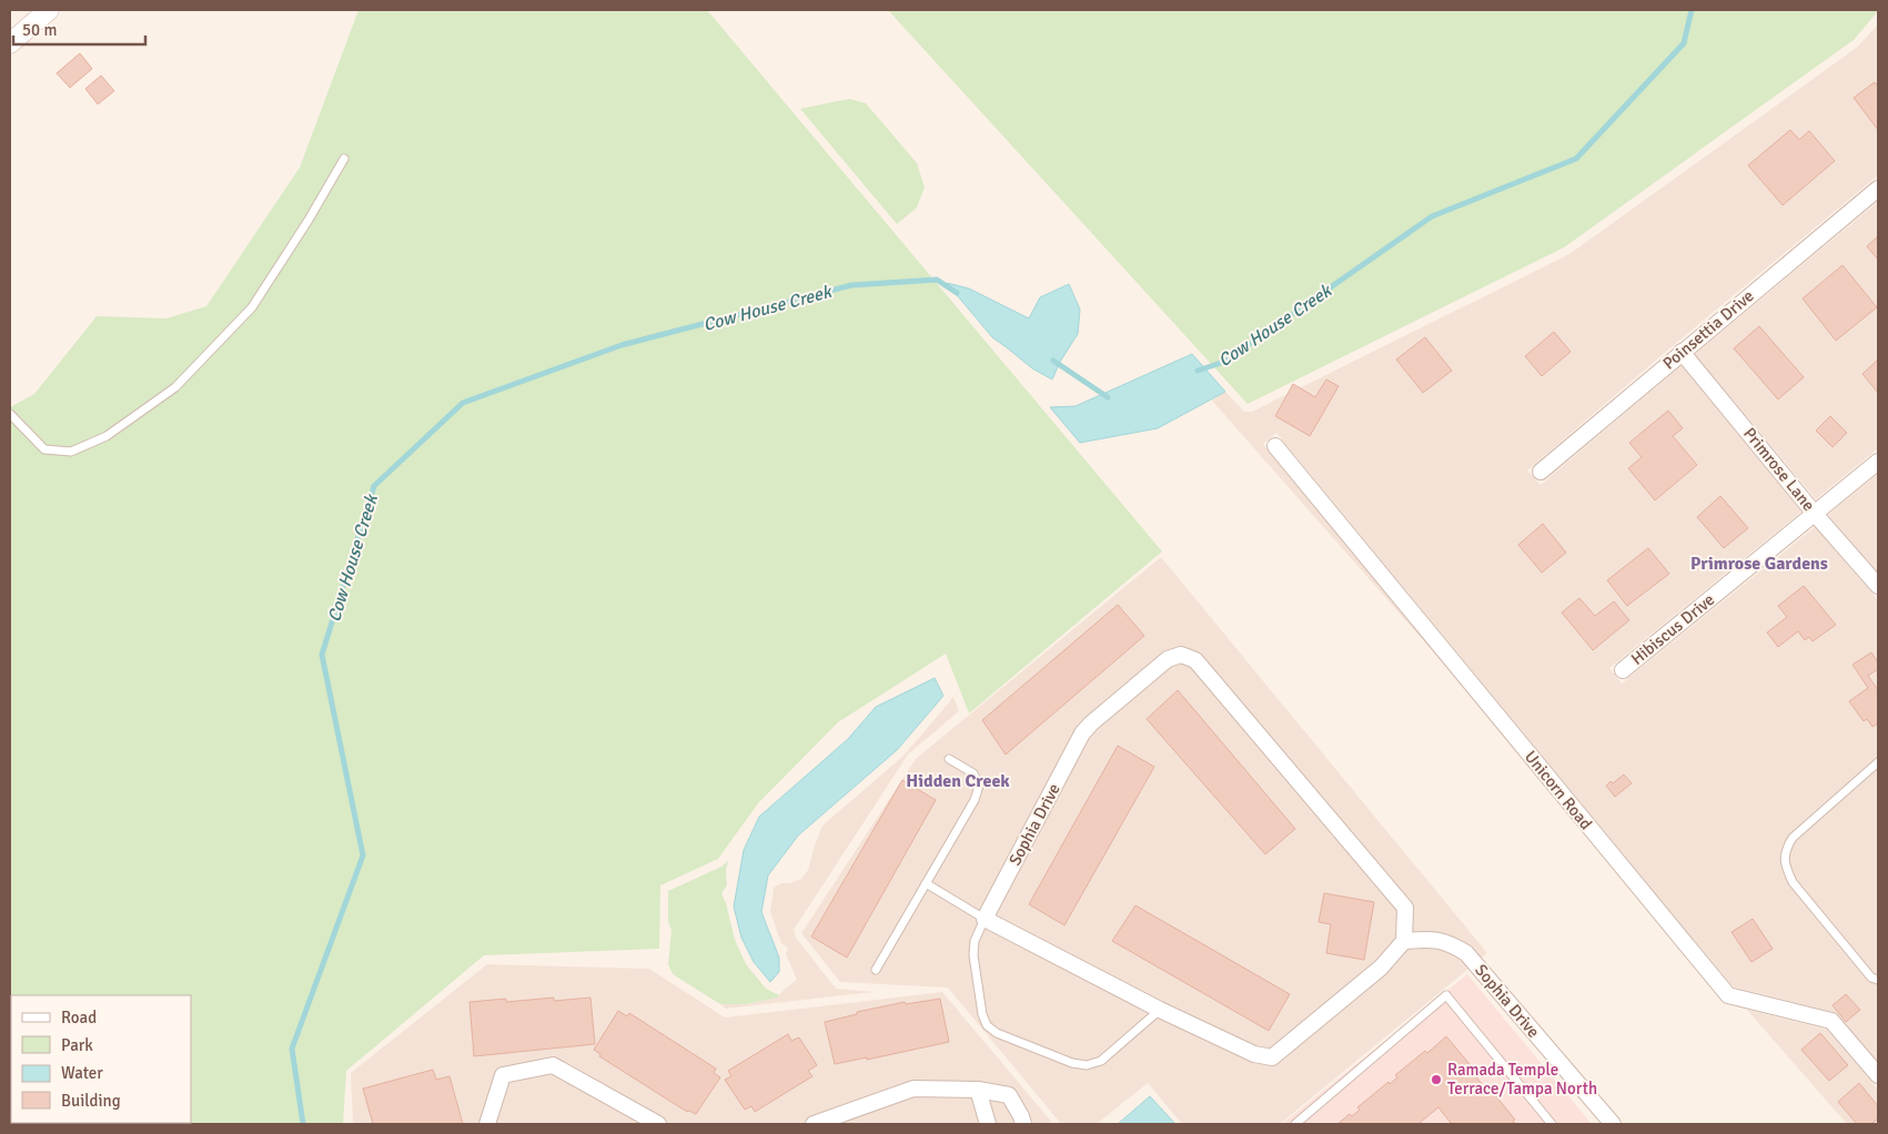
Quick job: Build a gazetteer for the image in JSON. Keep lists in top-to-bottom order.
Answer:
{
  "streets": {
    "street": [
      "Poinsettia Drive",
      "Primrose Lane",
      "Hibiscus Drive",
      "Unicorn Road",
      "Sophia Drive"
    ]
  },
  "crossings": [
    ["Poinsettia Drive", "Primrose Lane"],
    ["Primrose Lane", "Hibiscus Drive"]
  ],
  "districts": ["Primrose Gardens", "Hidden Creek"],
  "water": ["Cow House Creek"],
  "places": ["Ramada Temple Terrace/Tampa North"],
  "legend": [
    "Road",
    "Park",
    "Water",
    "Building"
  ],
  "scale_bar": "50 m"
}
